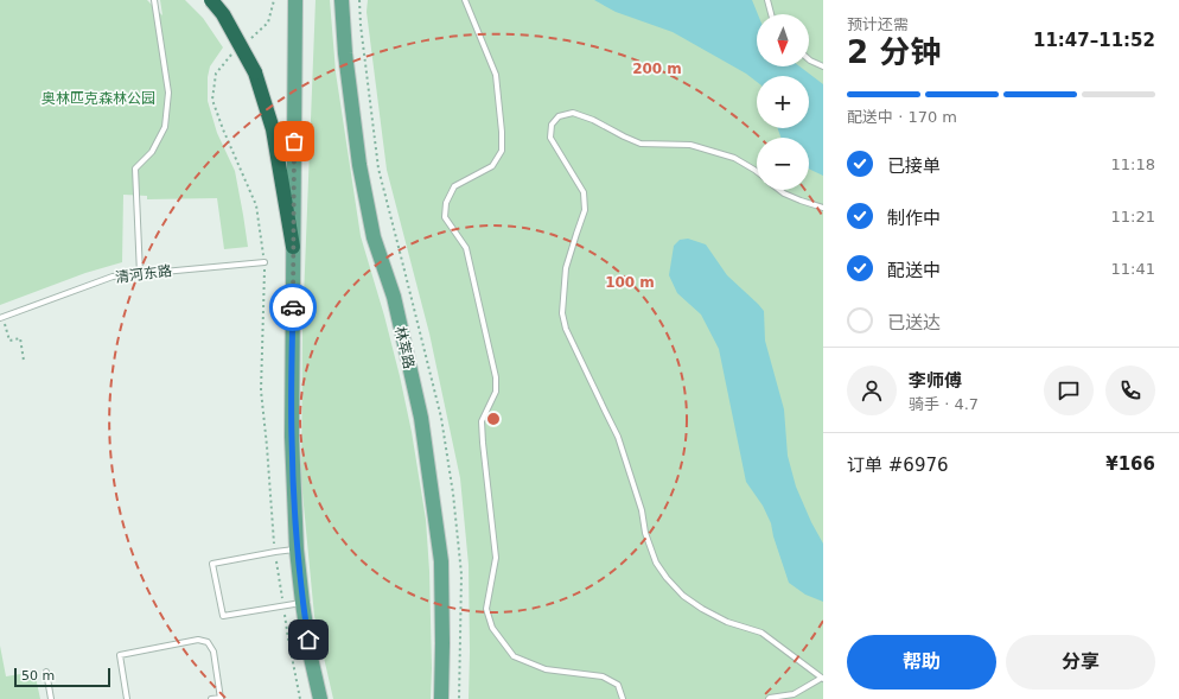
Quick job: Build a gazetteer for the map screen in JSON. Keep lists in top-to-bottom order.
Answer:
{
  "streets": {
    "main road": ["林萃路"],
    "lane": ["清河东路"]
  },
  "parks": ["奥林匹克森林公园"],
  "scale_bar": "50 m",
  "north": "bottom",
  "page": {
    "heading": ["2 分钟", "预计还需", "11:47–11:52"],
    "panel": [
      "李师傅",
      "骑手 · 4.7",
      "订单 #6976",
      "¥166"
    ],
    "map_buttons": ["+", "−"],
    "bar": "配送中 · 170 m",
    "list": [
      ["已接单", "11:18"],
      ["制作中", "11:21"],
      ["配送中", "11:41"],
      "已送达"
    ],
    "buttons": ["帮助", "分享"],
    "scale": "50 m"
  },
  "rings": ["200 m", "100 m"]
}
